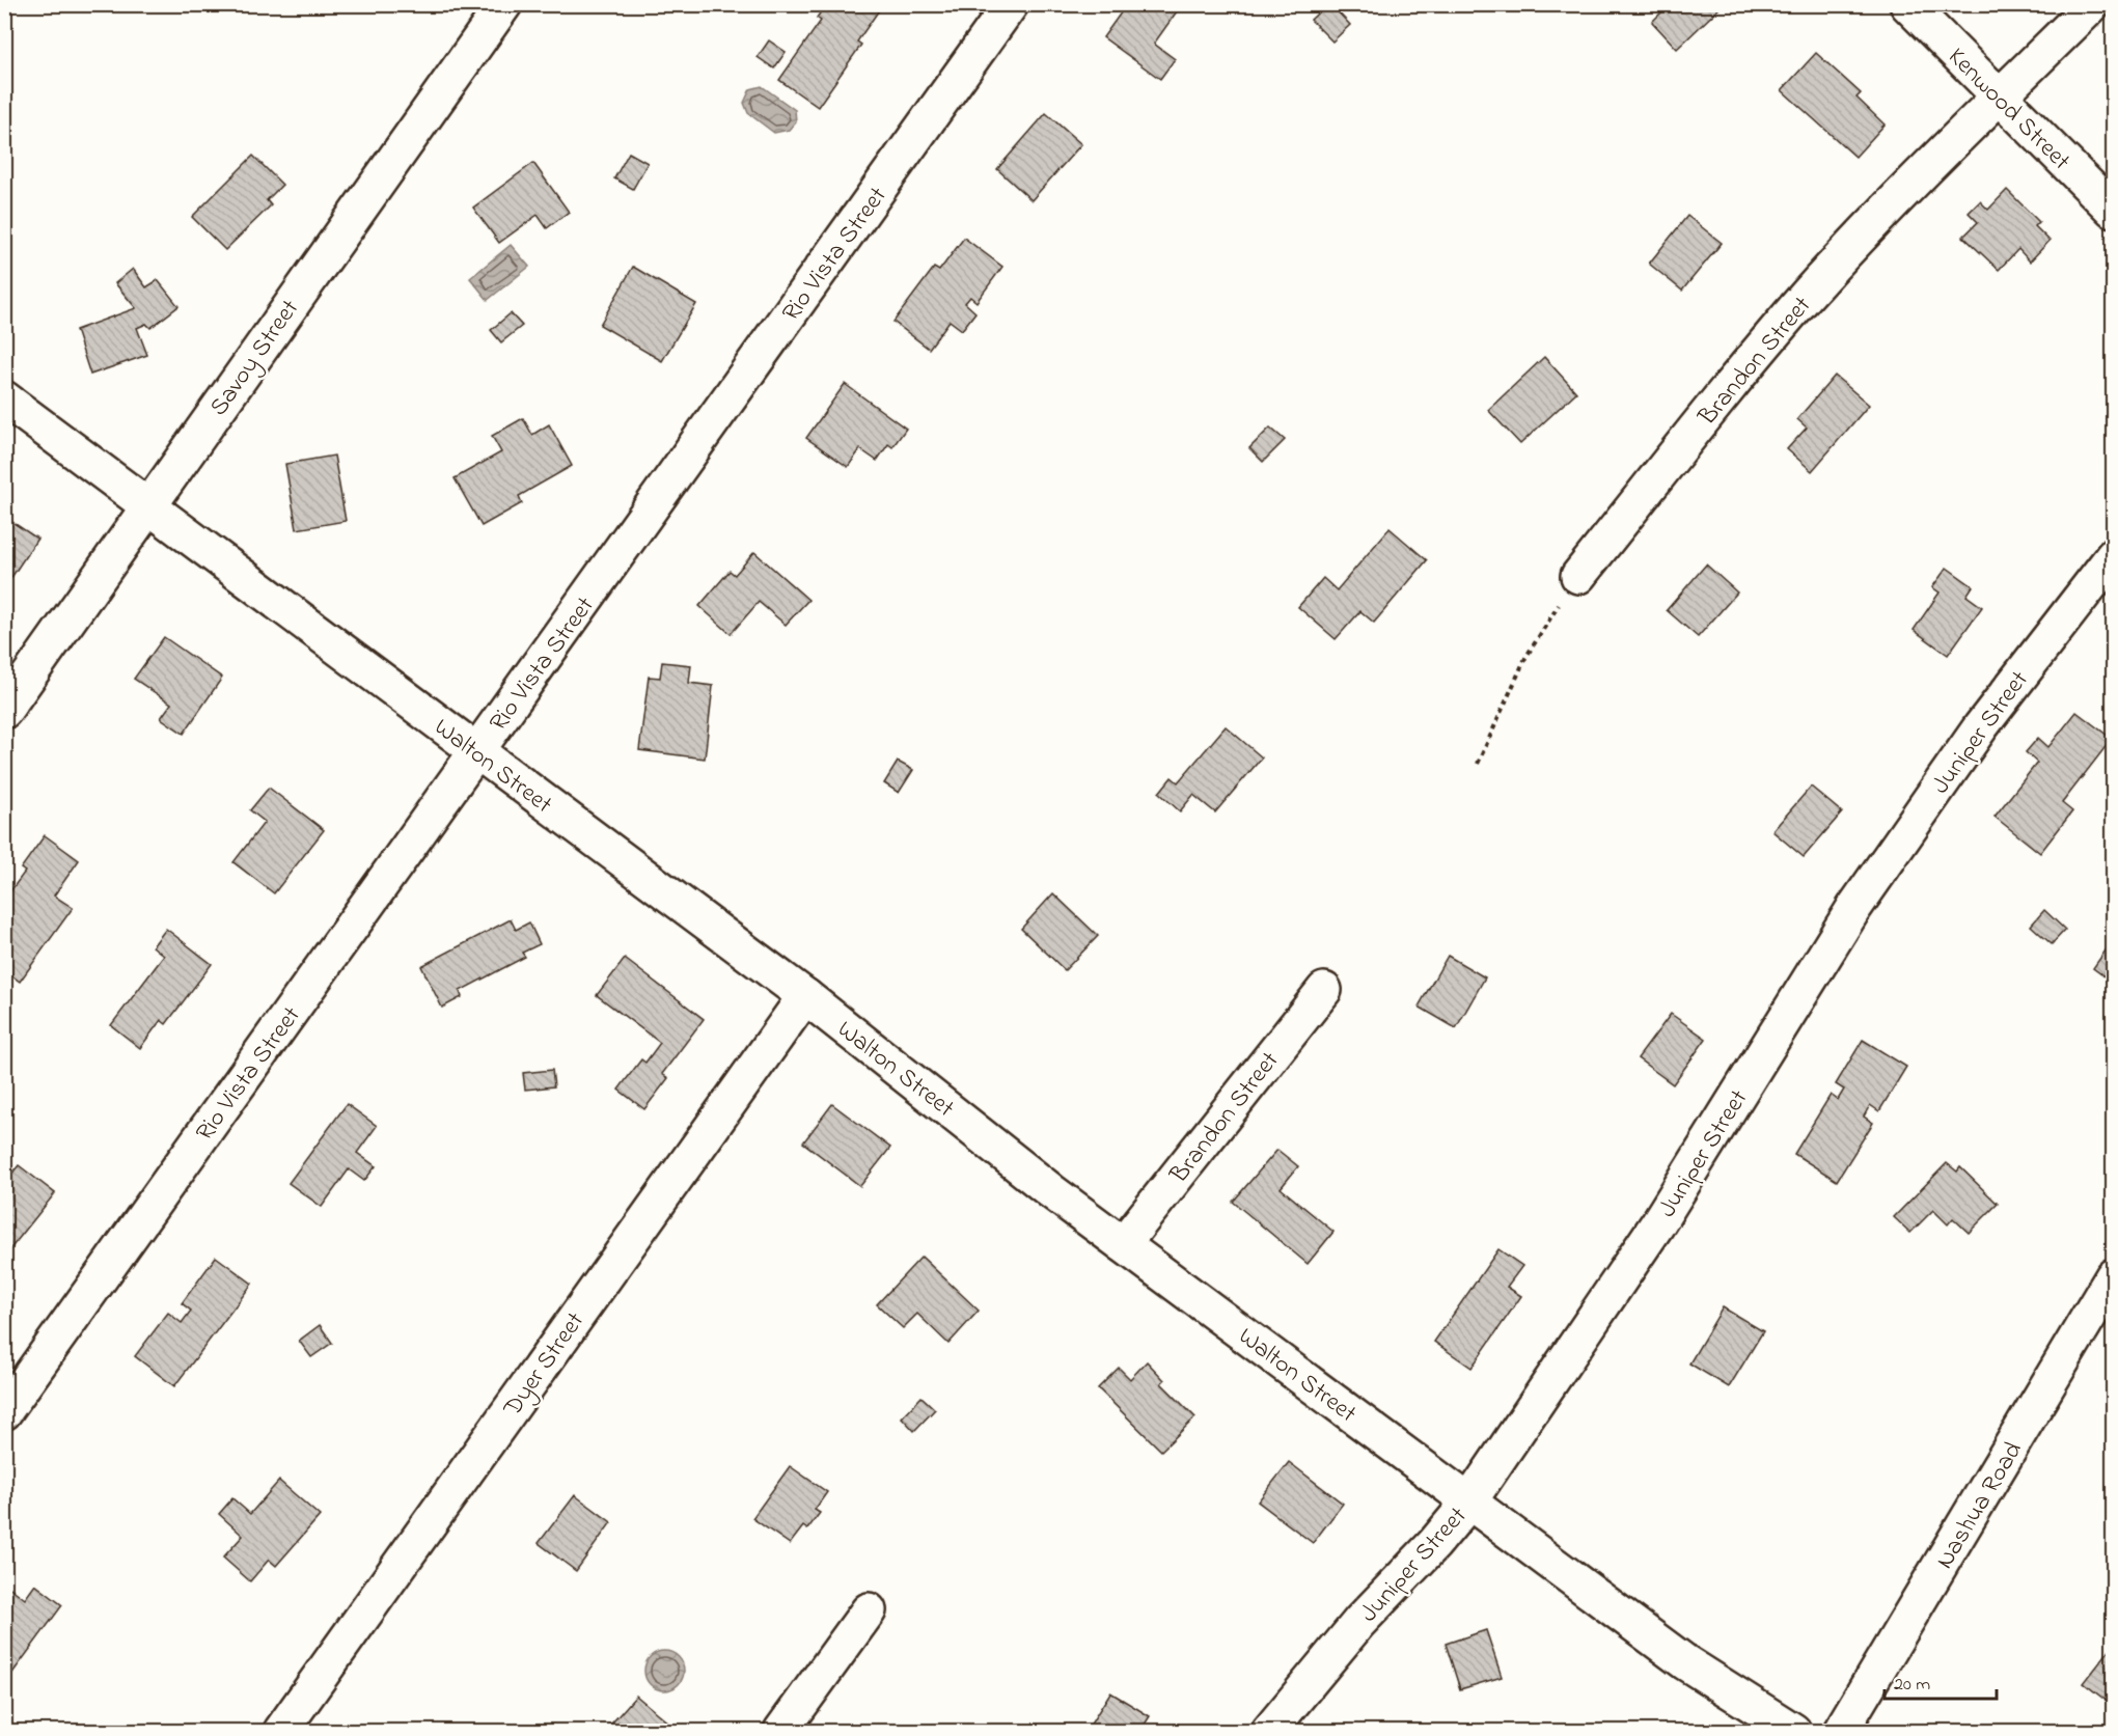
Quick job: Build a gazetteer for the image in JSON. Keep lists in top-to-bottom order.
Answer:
{
  "streets": {
    "street": [
      "Kenwood Street",
      "Rio Vista Street",
      "Savoy Street",
      "Brandon Street",
      "Juniper Street",
      "Walton Street",
      "Dyer Street",
      "Nashua Road"
    ]
  },
  "crossings": [
    ["Kenwood Street", "Brandon Street"],
    ["Rio Vista Street", "Walton Street"],
    ["Savoy Street", "Walton Street"],
    ["Brandon Street", "Walton Street"],
    ["Juniper Street", "Walton Street"],
    ["Walton Street", "Dyer Street"]
  ],
  "scale_bar": "20 m"
}
